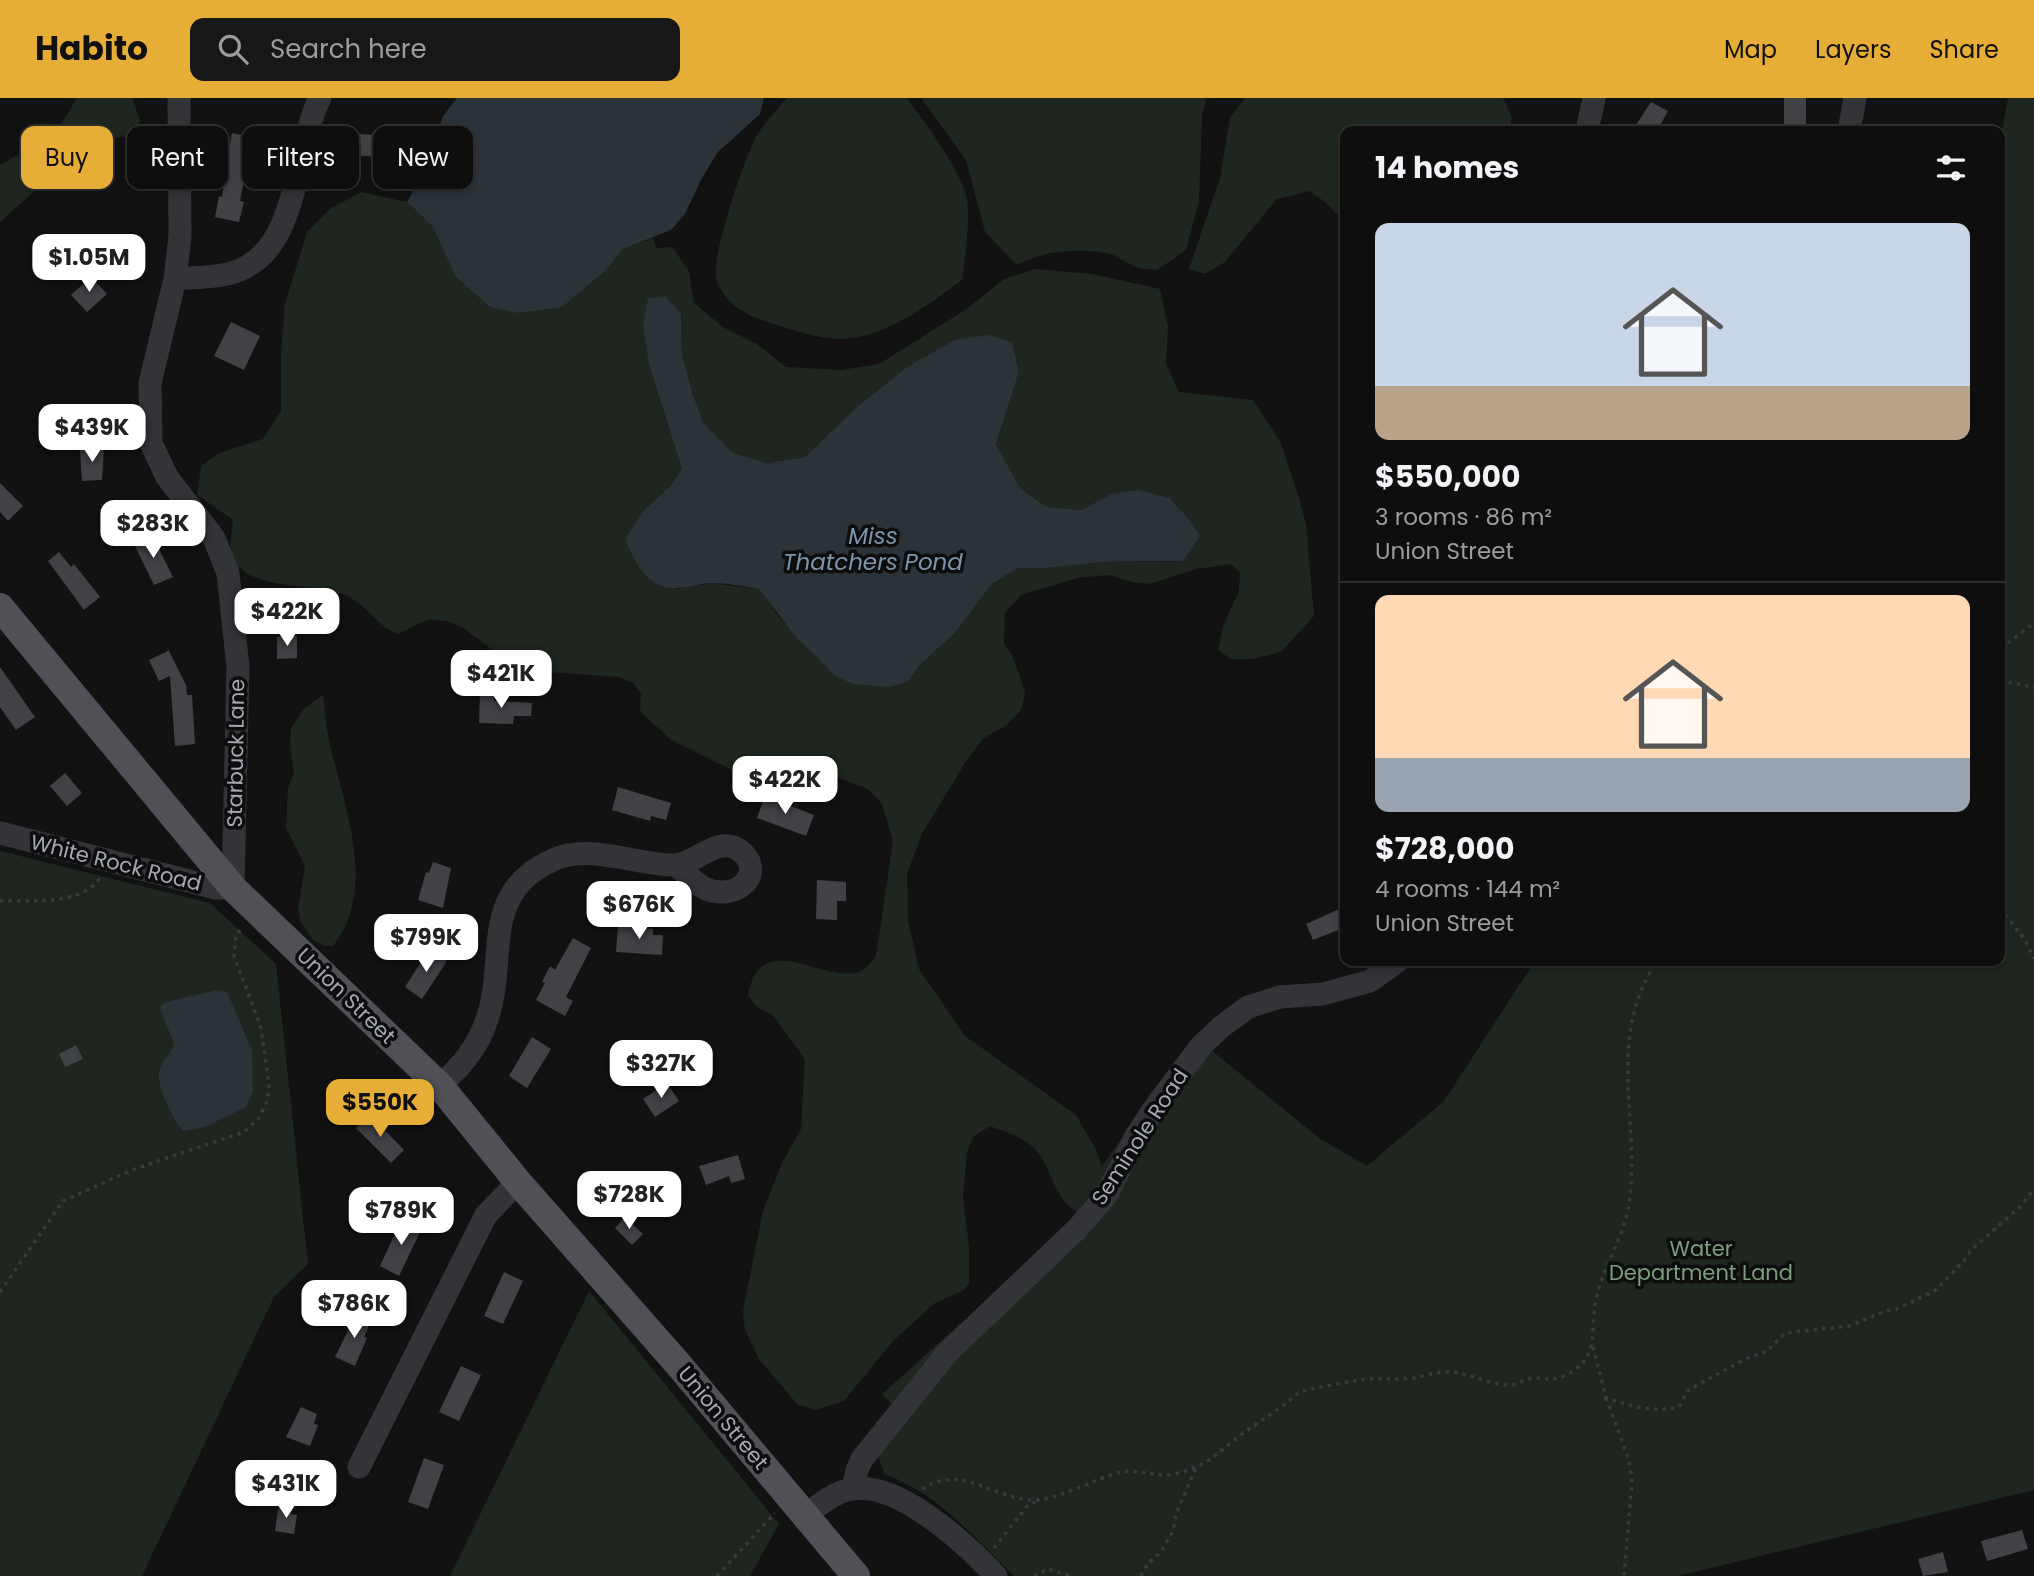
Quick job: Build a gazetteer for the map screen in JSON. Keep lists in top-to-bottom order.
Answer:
{
  "streets": {
    "main road": ["Union Street"],
    "street": ["Starbuck Lane", "White Rock Road", "Seminole Road"]
  },
  "crossings": [
    ["Starbuck Lane", "White Rock Road"],
    ["Starbuck Lane", "Union Street"],
    ["White Rock Road", "Union Street"]
  ],
  "water": ["Miss Thatchers Pond"],
  "parks": ["Water Department Land"],
  "page": {
    "header": "Habito",
    "search": "Search here",
    "nav": ["Map", "Layers", "Share"],
    "chip": [
      "Buy",
      "Rent",
      "Filters",
      "New"
    ],
    "heading": "14 homes",
    "list": [
      {
        "name": "$550,000",
        "note": "3 rooms · 86 m² · Union Street"
      },
      {
        "name": "$728,000",
        "note": "4 rooms · 144 m² · Union Street"
      }
    ],
    "price": [
      "$1.05M",
      "$439K",
      "$283K",
      "$422K",
      "$421K",
      "$422K",
      "$676K",
      "$799K",
      "$327K",
      "$550K",
      "$728K",
      "$789K",
      "$786K",
      "$431K"
    ]
  }
}
